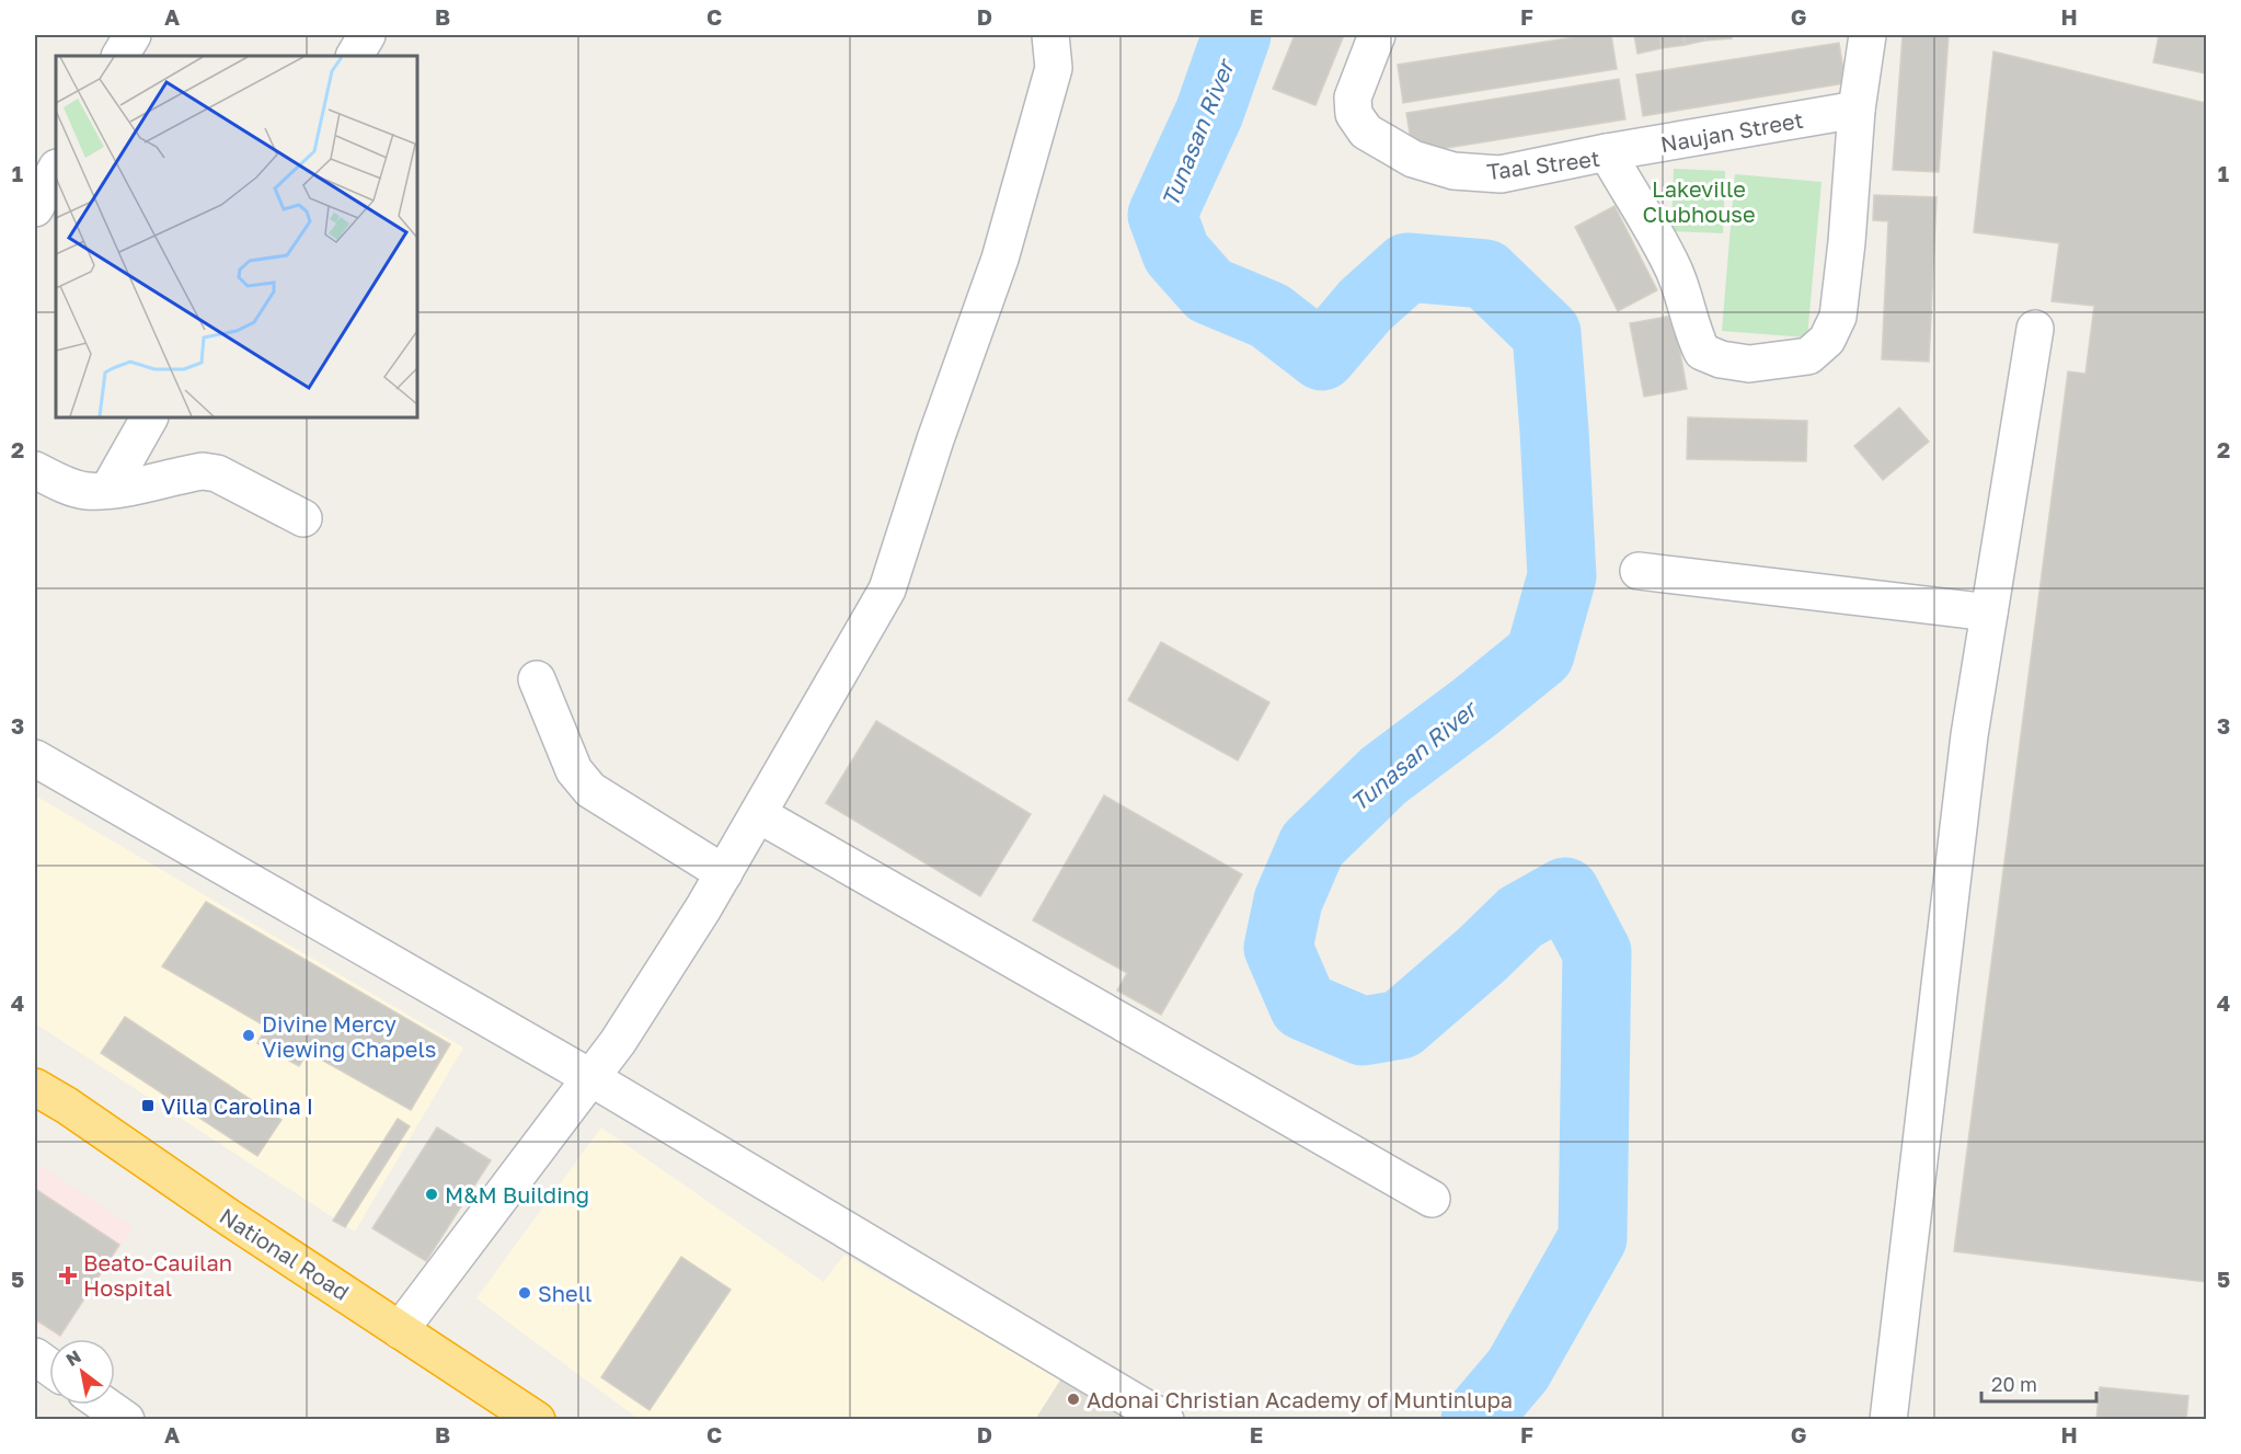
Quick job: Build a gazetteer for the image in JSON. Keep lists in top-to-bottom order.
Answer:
{
  "streets": {
    "highway": ["National Road"],
    "street": ["Naujan Street", "Taal Street"]
  },
  "crossings": [
    ["Naujan Street", "Taal Street"]
  ],
  "water": ["Tunasan River"],
  "parks": ["Lakeville Clubhouse"],
  "places": {
    "other": [
      "Divine Mercy Viewing Chapels",
      "M&M Building",
      "Shell",
      "Adonai Christian Academy of Muntinlupa"
    ],
    "transit": ["Villa Carolina I"],
    "health": ["Beato-Cauilan Hospital"]
  },
  "scale_bar": "20 m",
  "north": "top left",
  "grid": {
    "columns": [
      "A",
      "B",
      "C",
      "D",
      "E",
      "F",
      "G",
      "H"
    ],
    "rows": [
      "1",
      "2",
      "3",
      "4",
      "5"
    ]
  }
}
